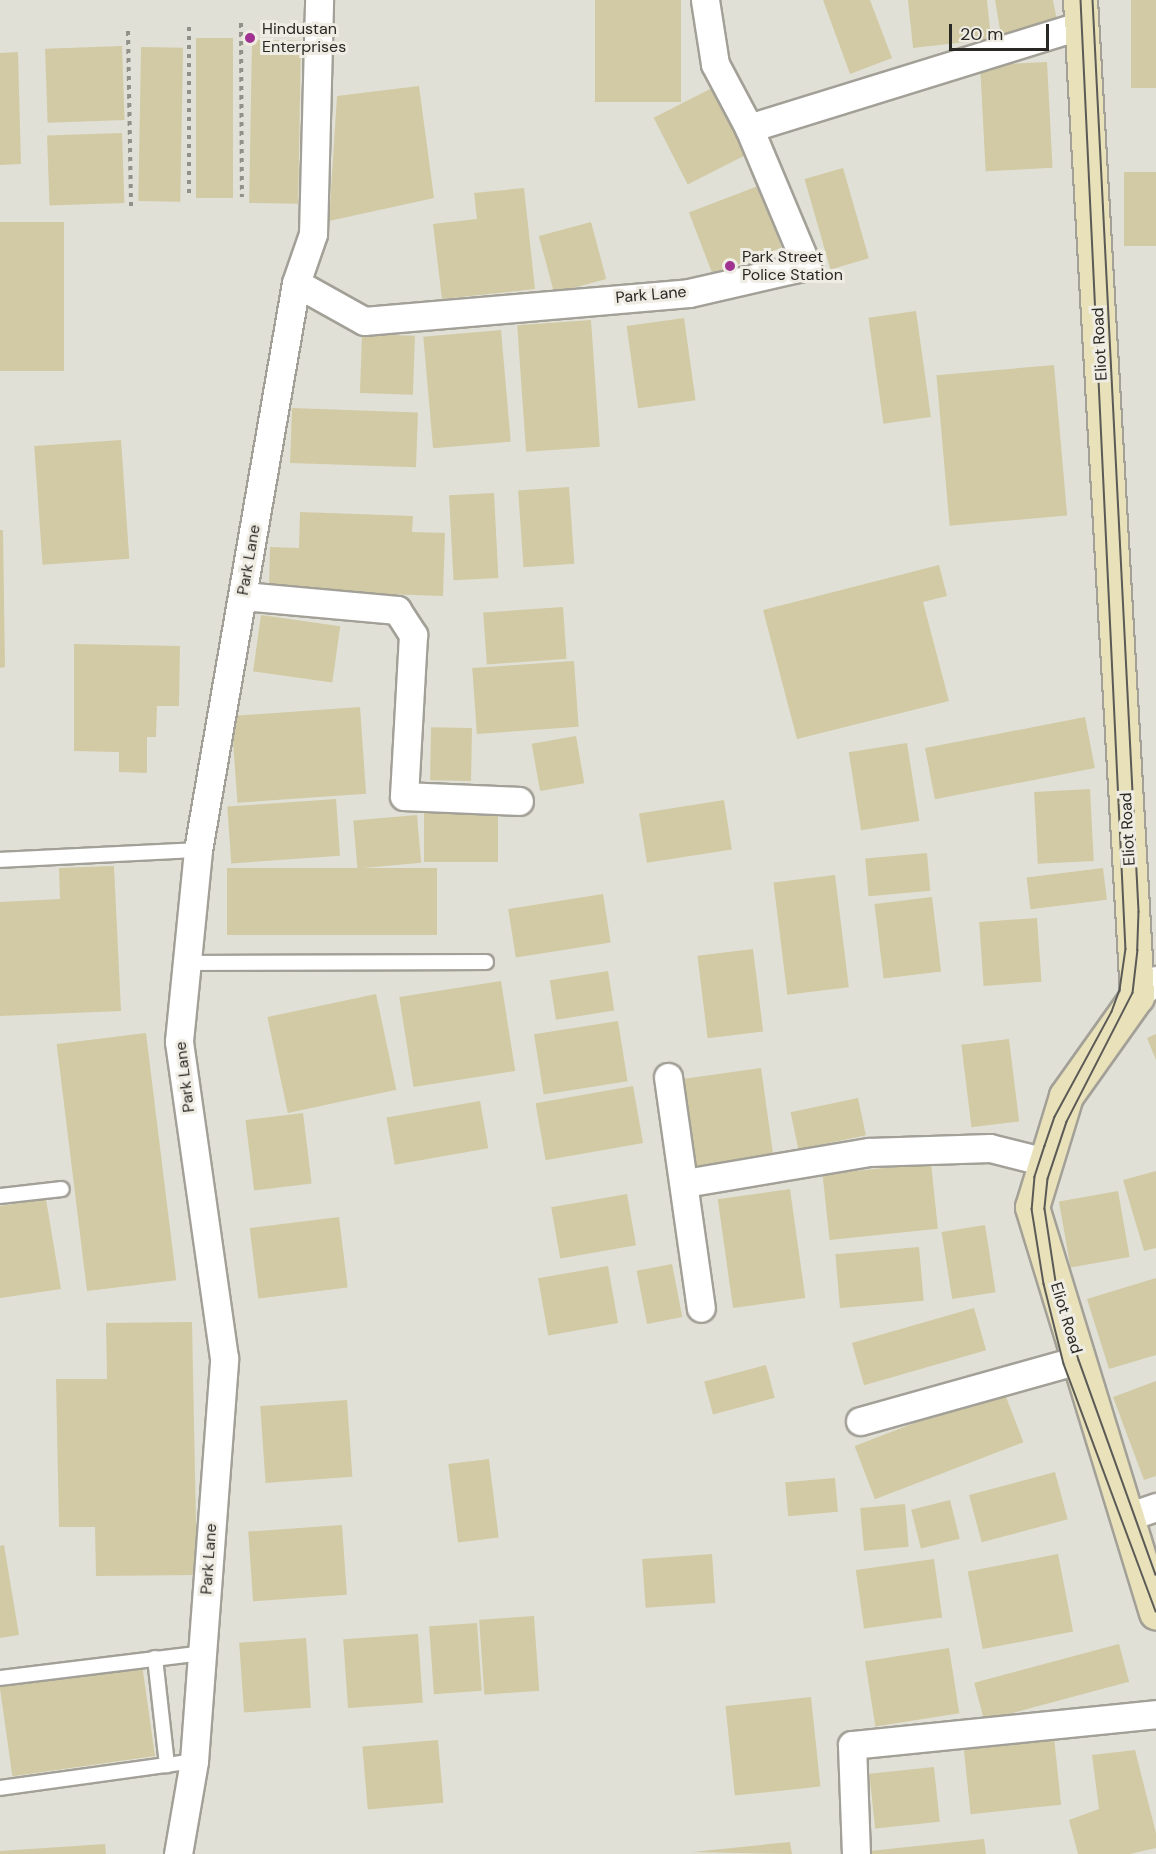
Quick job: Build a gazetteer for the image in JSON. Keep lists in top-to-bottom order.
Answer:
{
  "streets": {
    "street": ["Park Lane", "Eliot Road"]
  },
  "places": ["Hindustan Enterprises", "Park Street Police Station"],
  "scale_bar": "20 m"
}
